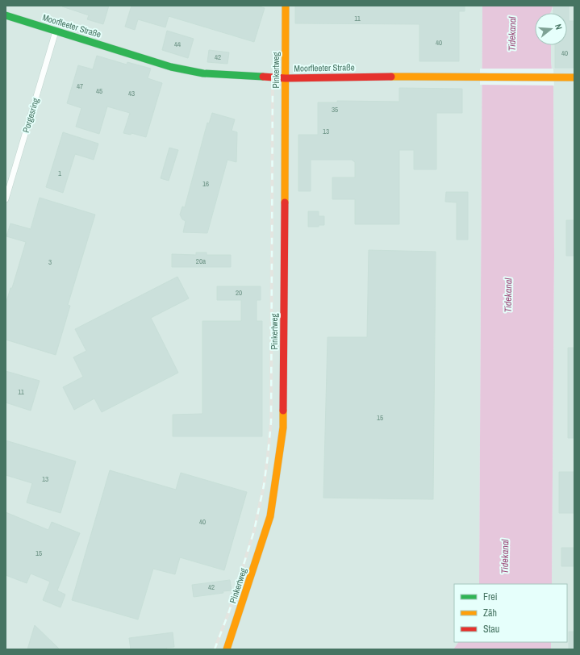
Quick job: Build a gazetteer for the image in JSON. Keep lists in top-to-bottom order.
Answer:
{
  "streets": {
    "street": ["Moorfleeter Straße", "Pinkertweg", "Porgesring"]
  },
  "crossings": [
    ["Moorfleeter Straße", "Pinkertweg"],
    ["Moorfleeter Straße", "Porgesring"]
  ],
  "water": ["Tidekanal"],
  "house_numbers": [
    "11",
    "40",
    "44",
    "40",
    "42",
    "47",
    "45",
    "43",
    "35",
    "13",
    "1",
    "16",
    "20a",
    "3",
    "20",
    "11",
    "15",
    "13",
    "40",
    "15",
    "42"
  ],
  "legend": ["Frei", "Zäh", "Stau"],
  "north": "right"
}
